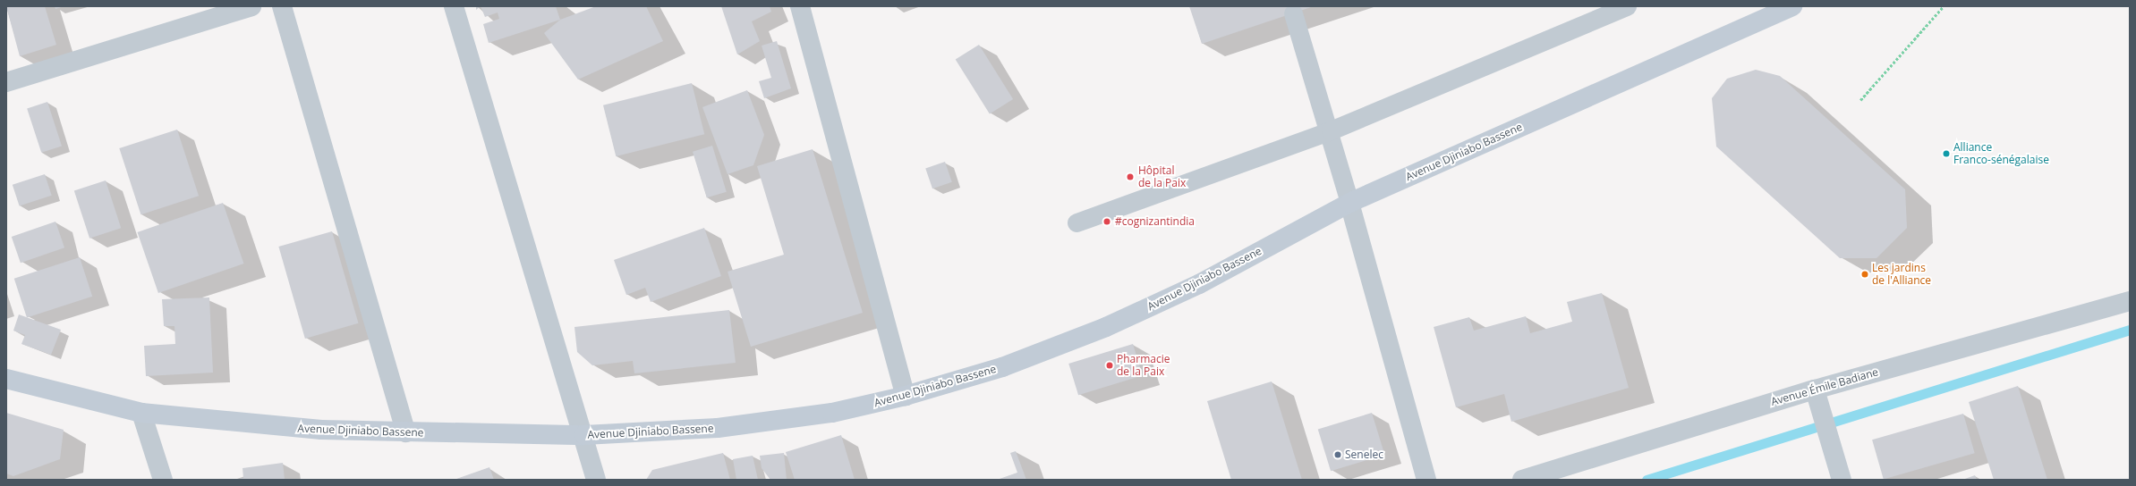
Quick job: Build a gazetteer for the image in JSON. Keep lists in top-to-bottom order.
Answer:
{
  "streets": {
    "main road": ["Avenue Djiniabo Bassene"],
    "street": ["Avenue Émile Badiane"]
  },
  "places": [
    "Alliance Franco-sénégalaise",
    "Hôpital de la Paix",
    "#cognizantindia",
    "Les jardins de l'Alliance",
    "Pharmacie de la Paix",
    "Senelec"
  ]
}
